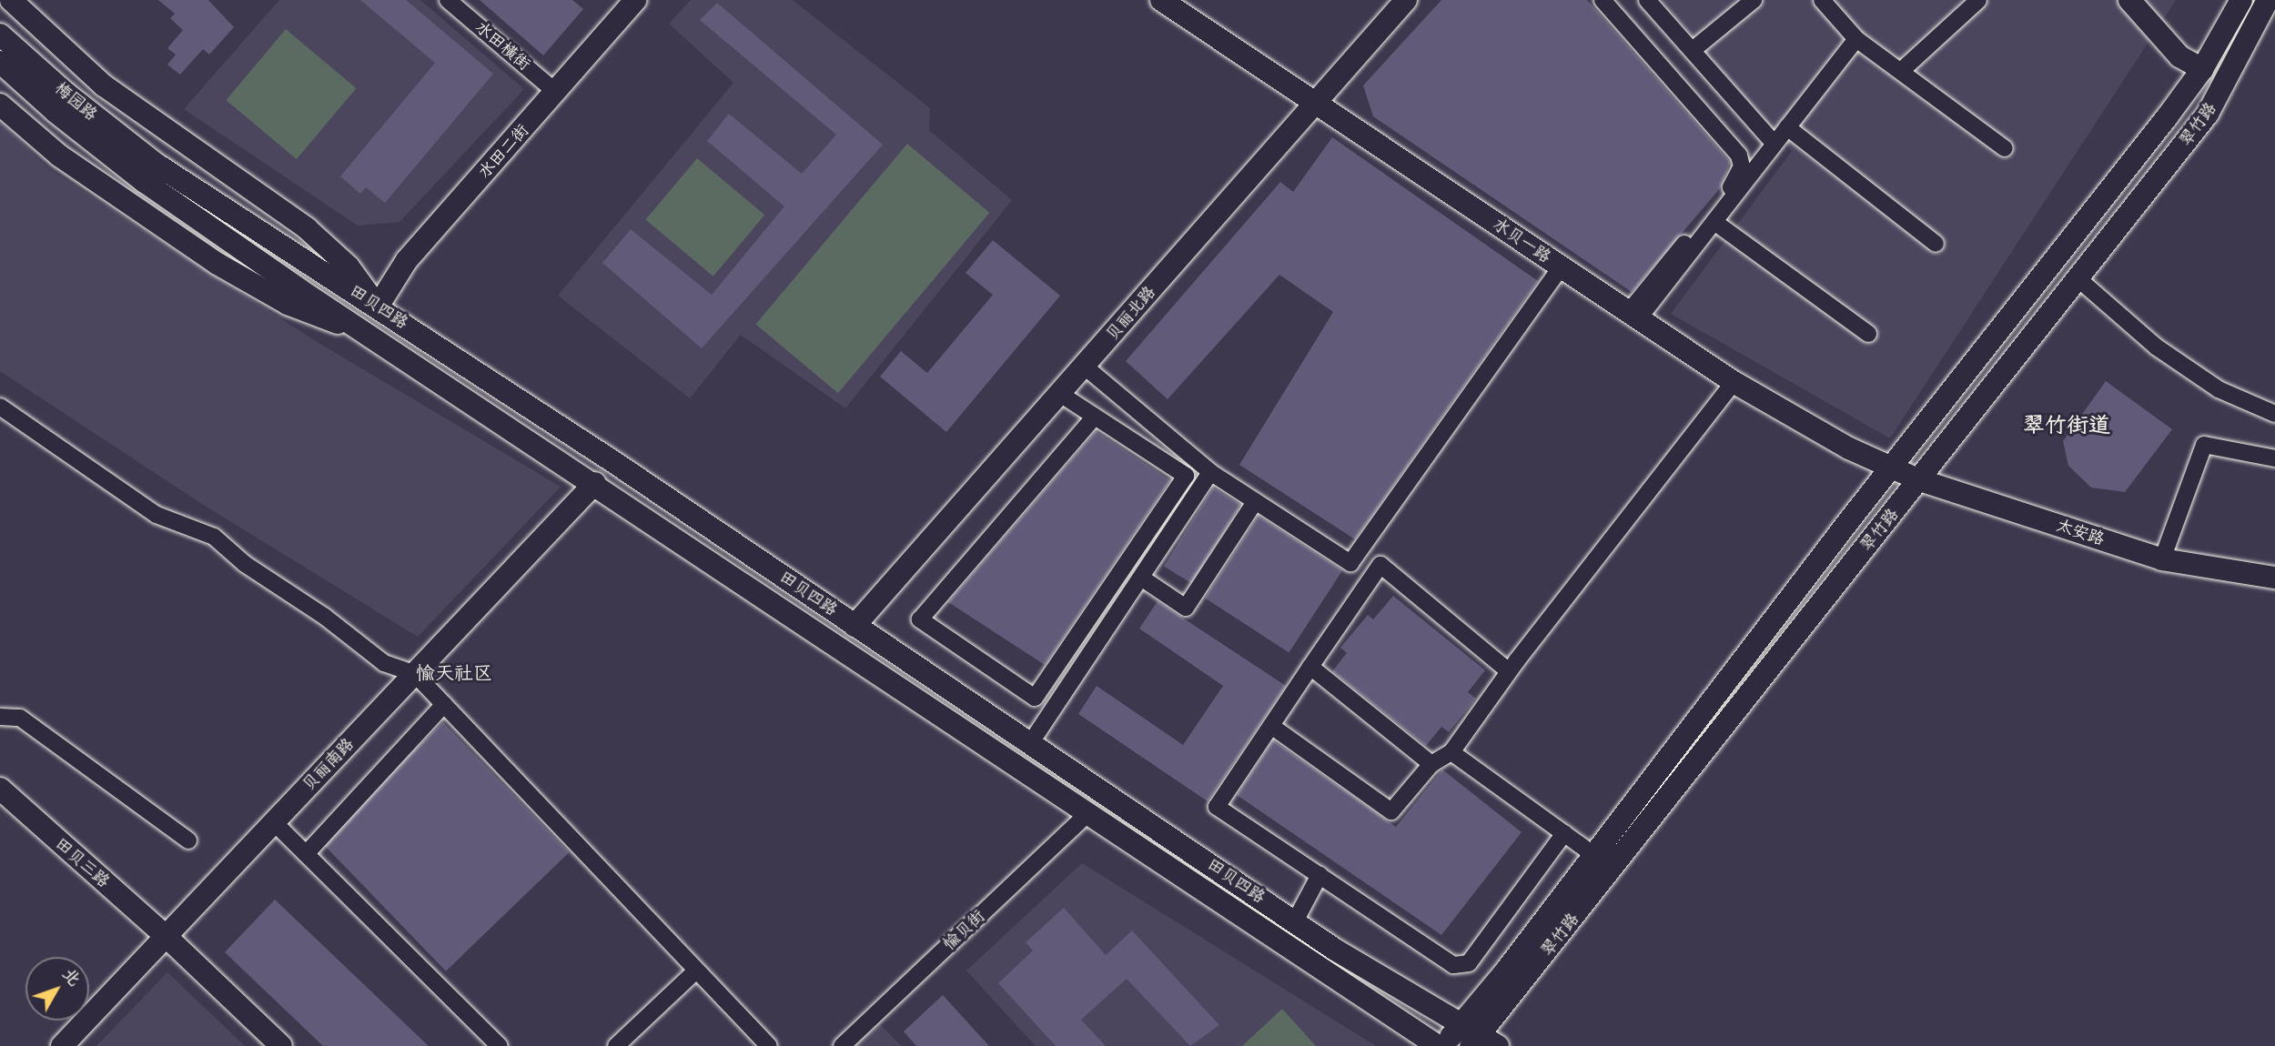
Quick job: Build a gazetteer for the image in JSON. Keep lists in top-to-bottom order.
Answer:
{
  "streets": {
    "main road": [
      "梅园路",
      "翠竹路",
      "水田二街",
      "水贝一路",
      "田贝四路",
      "贝丽北路",
      "太安路",
      "贝丽南路",
      "田贝三路"
    ],
    "street": ["水田横街", "愉贝街"]
  },
  "crossings": [
    ["水田横街", "水田二街"],
    ["梅园路", "田贝四路"],
    ["翠竹路", "水贝一路"],
    ["翠竹路", "田贝四路"],
    ["翠竹路", "太安路"],
    ["水田二街", "田贝四路"],
    ["水贝一路", "贝丽北路"],
    ["水贝一路", "太安路"],
    ["田贝四路", "贝丽北路"],
    ["田贝四路", "贝丽南路"],
    ["田贝四路", "愉贝街"],
    ["贝丽南路", "田贝三路"]
  ],
  "districts": ["翠竹街道", "愉天社区"],
  "north": "top right"
}
